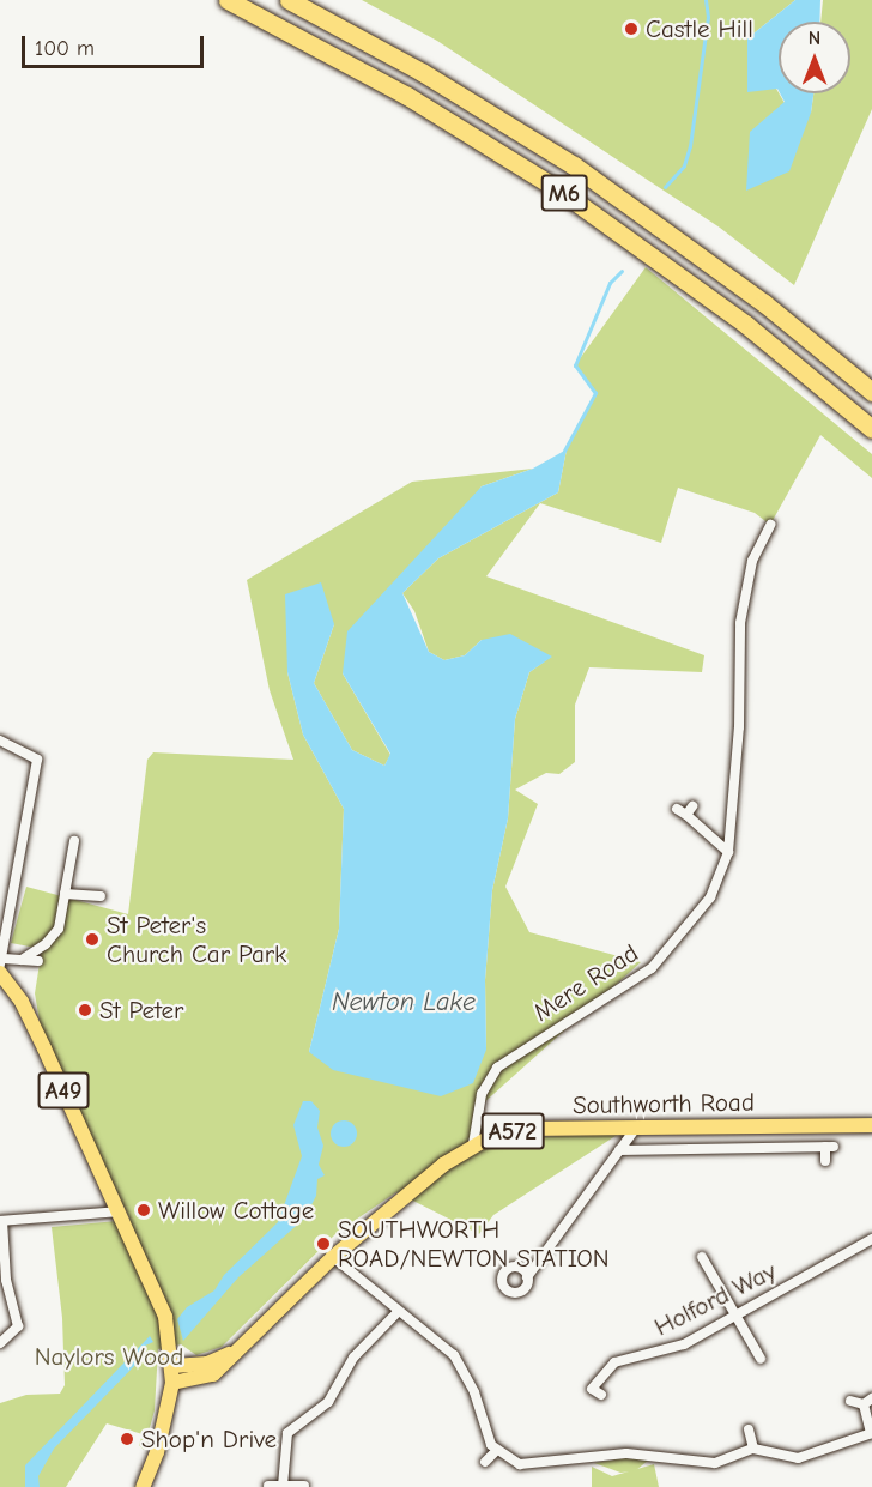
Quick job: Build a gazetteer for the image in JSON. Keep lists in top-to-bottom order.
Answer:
{
  "streets": {
    "highway": ["M6"],
    "main road": ["A49", "Southworth Road", "A572"],
    "street": ["Mere Road", "Holford Way"]
  },
  "crossings": [
    ["Mere Road", "Southworth Road"],
    ["A49", "Southworth Road"]
  ],
  "water": ["Newton Lake"],
  "parks": ["Naylors Wood"],
  "places": [
    "Castle Hill",
    "St Peter's Church Car Park",
    "St Peter",
    "Willow Cottage",
    "SOUTHWORTH ROAD/NEWTON STATION",
    "Shop'n Drive"
  ],
  "scale_bar": "100 m",
  "north": "top"
}
